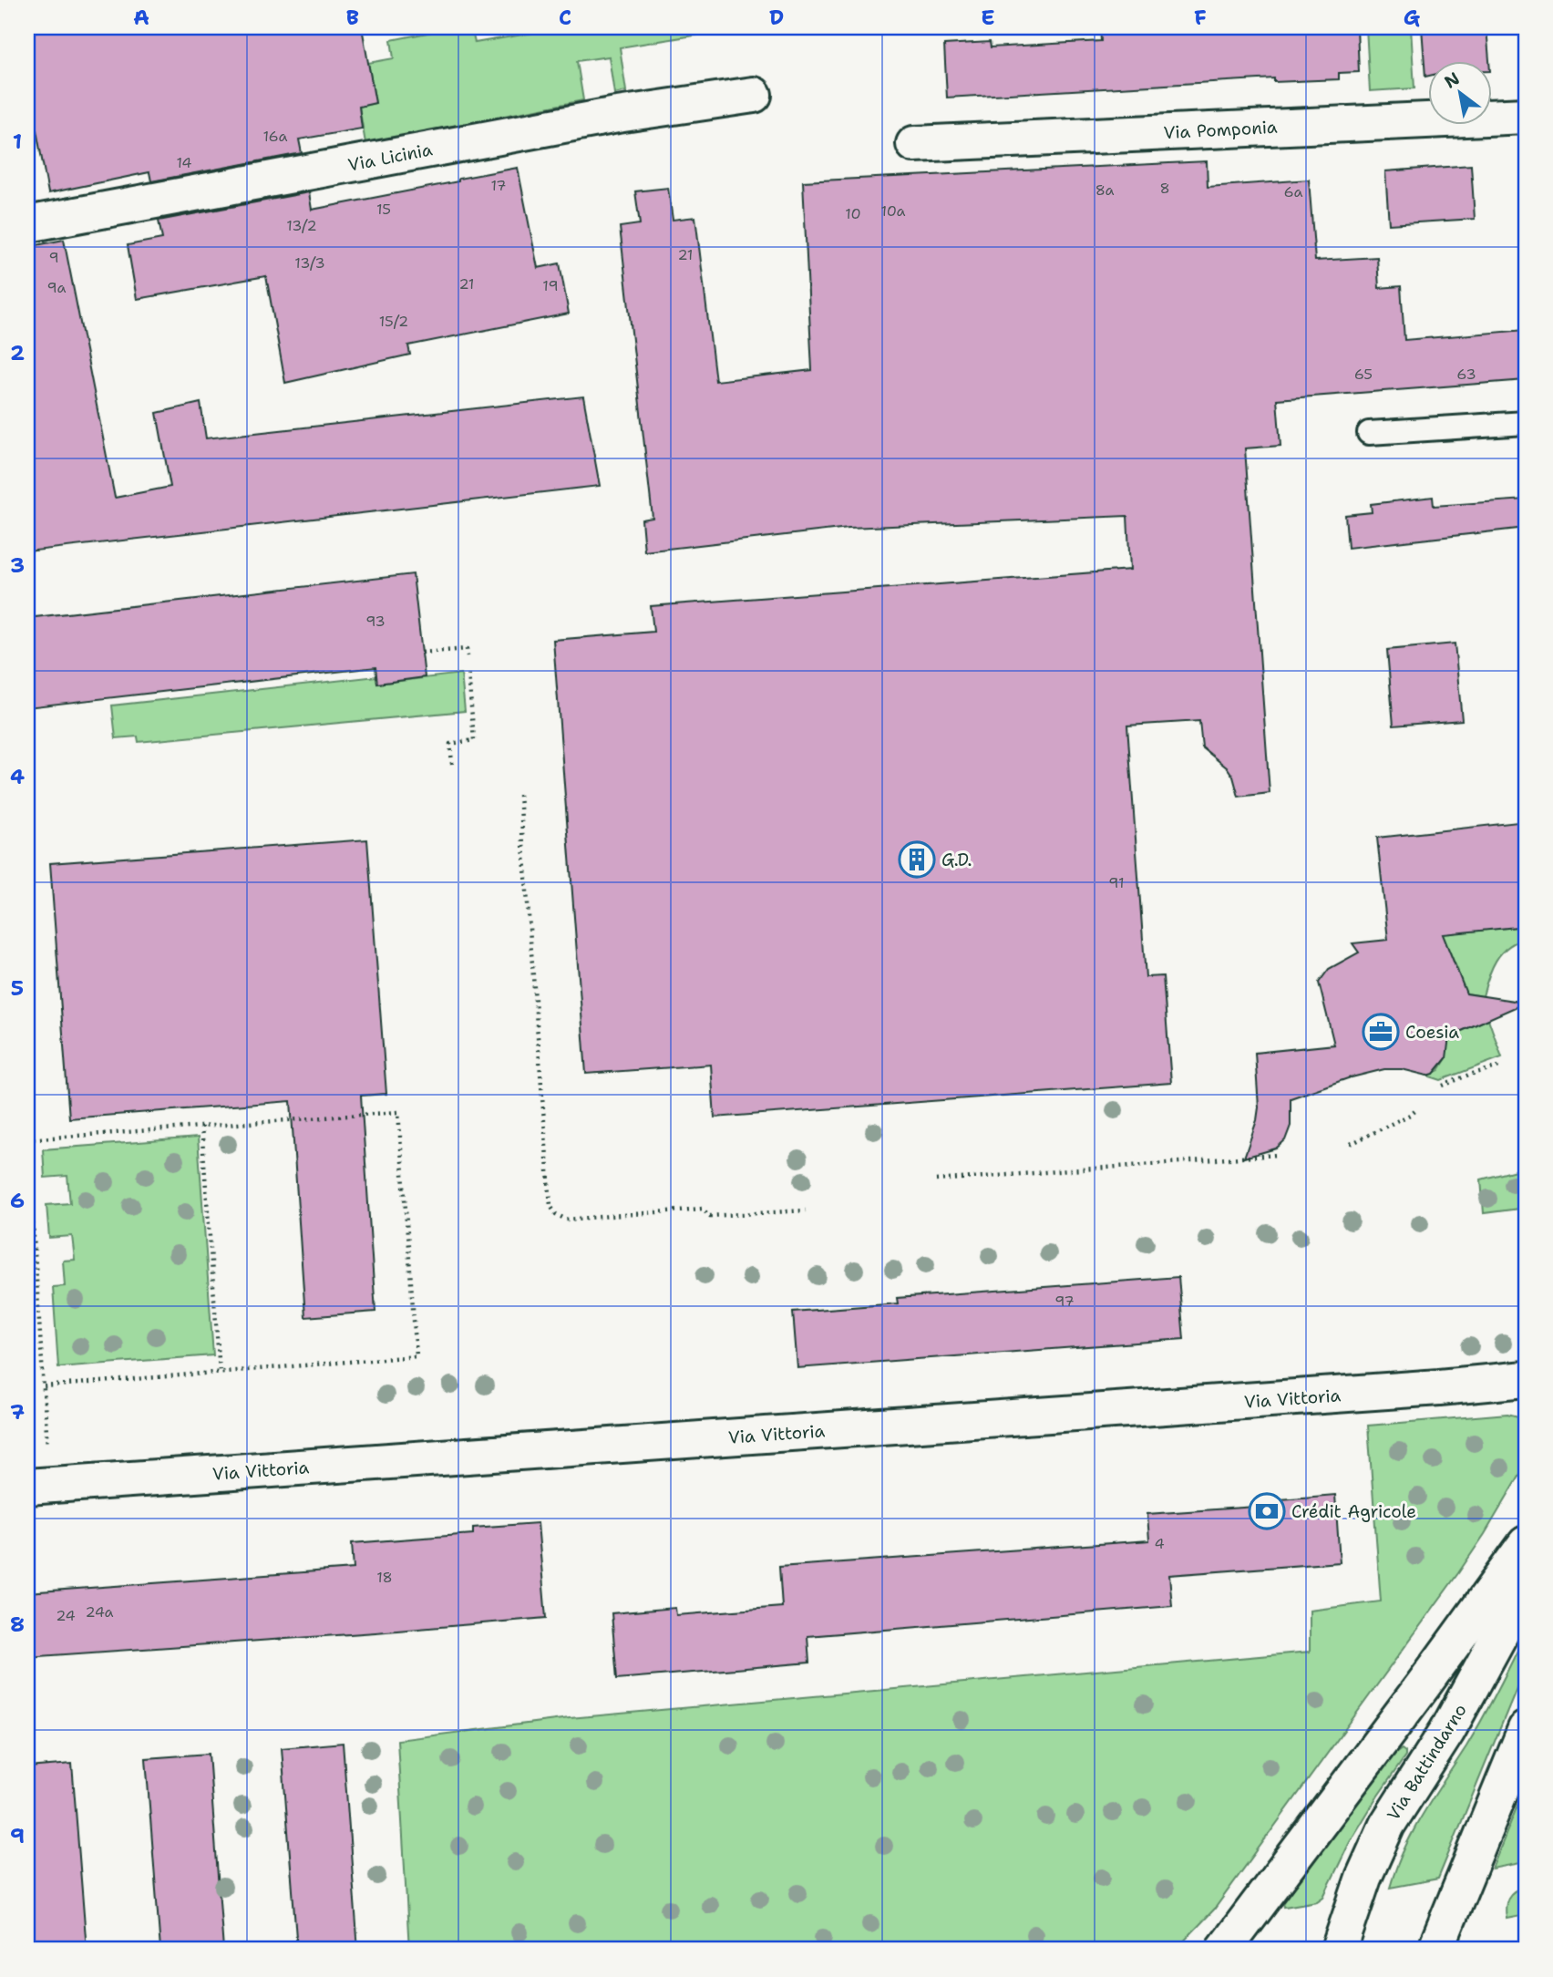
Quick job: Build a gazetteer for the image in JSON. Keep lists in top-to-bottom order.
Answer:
{
  "streets": {
    "street": [
      "Via Pomponia",
      "Via Licinia",
      "Via Vittoria",
      "Via Battindarno"
    ]
  },
  "places": {
    "building": ["G.D."],
    "office": ["Coesia"],
    "bank": ["Crédit Agricole"]
  },
  "house_numbers": [
    "16a",
    "14",
    "17",
    "8",
    "8a",
    "6a",
    "15",
    "10a",
    "10",
    "13/2",
    "21",
    "9",
    "13/3",
    "21",
    "19",
    "9a",
    "15/2",
    "65",
    "63",
    "93",
    "91",
    "97",
    "4",
    "18",
    "24a",
    "24"
  ],
  "north": "top left",
  "grid": {
    "columns": [
      "A",
      "B",
      "C",
      "D",
      "E",
      "F",
      "G"
    ],
    "rows": [
      "1",
      "2",
      "3",
      "4",
      "5",
      "6",
      "7",
      "8",
      "9"
    ]
  }
}
